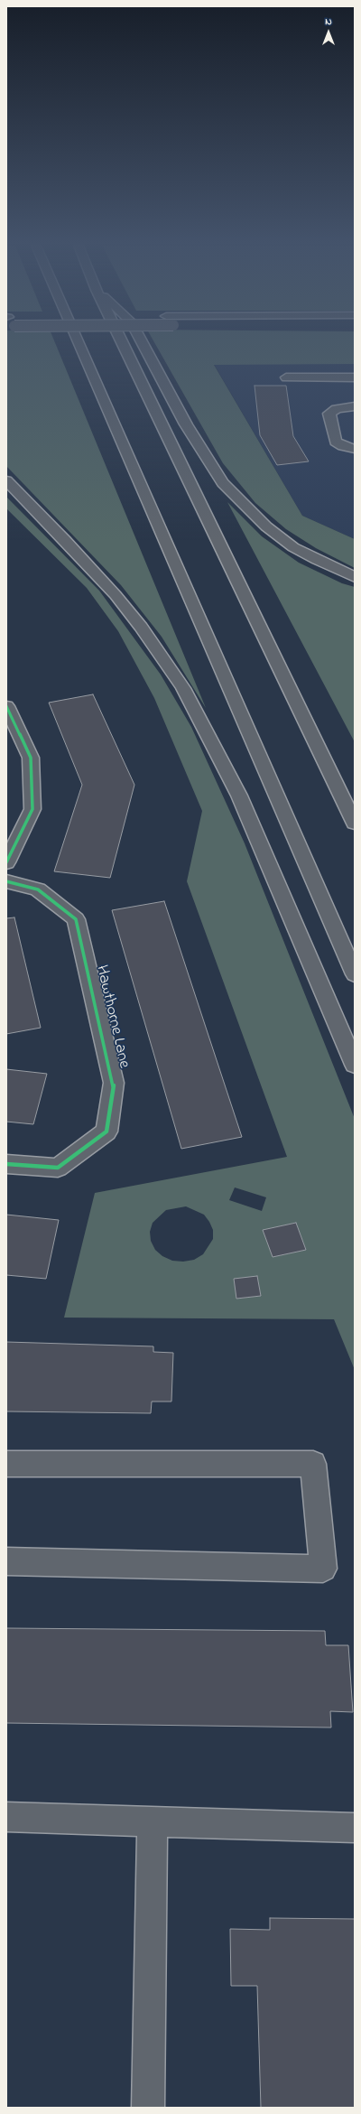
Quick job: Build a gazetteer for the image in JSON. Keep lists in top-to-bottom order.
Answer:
{
  "streets": {
    "main road": ["Hawthorne Lane"]
  },
  "north": "top"
}
